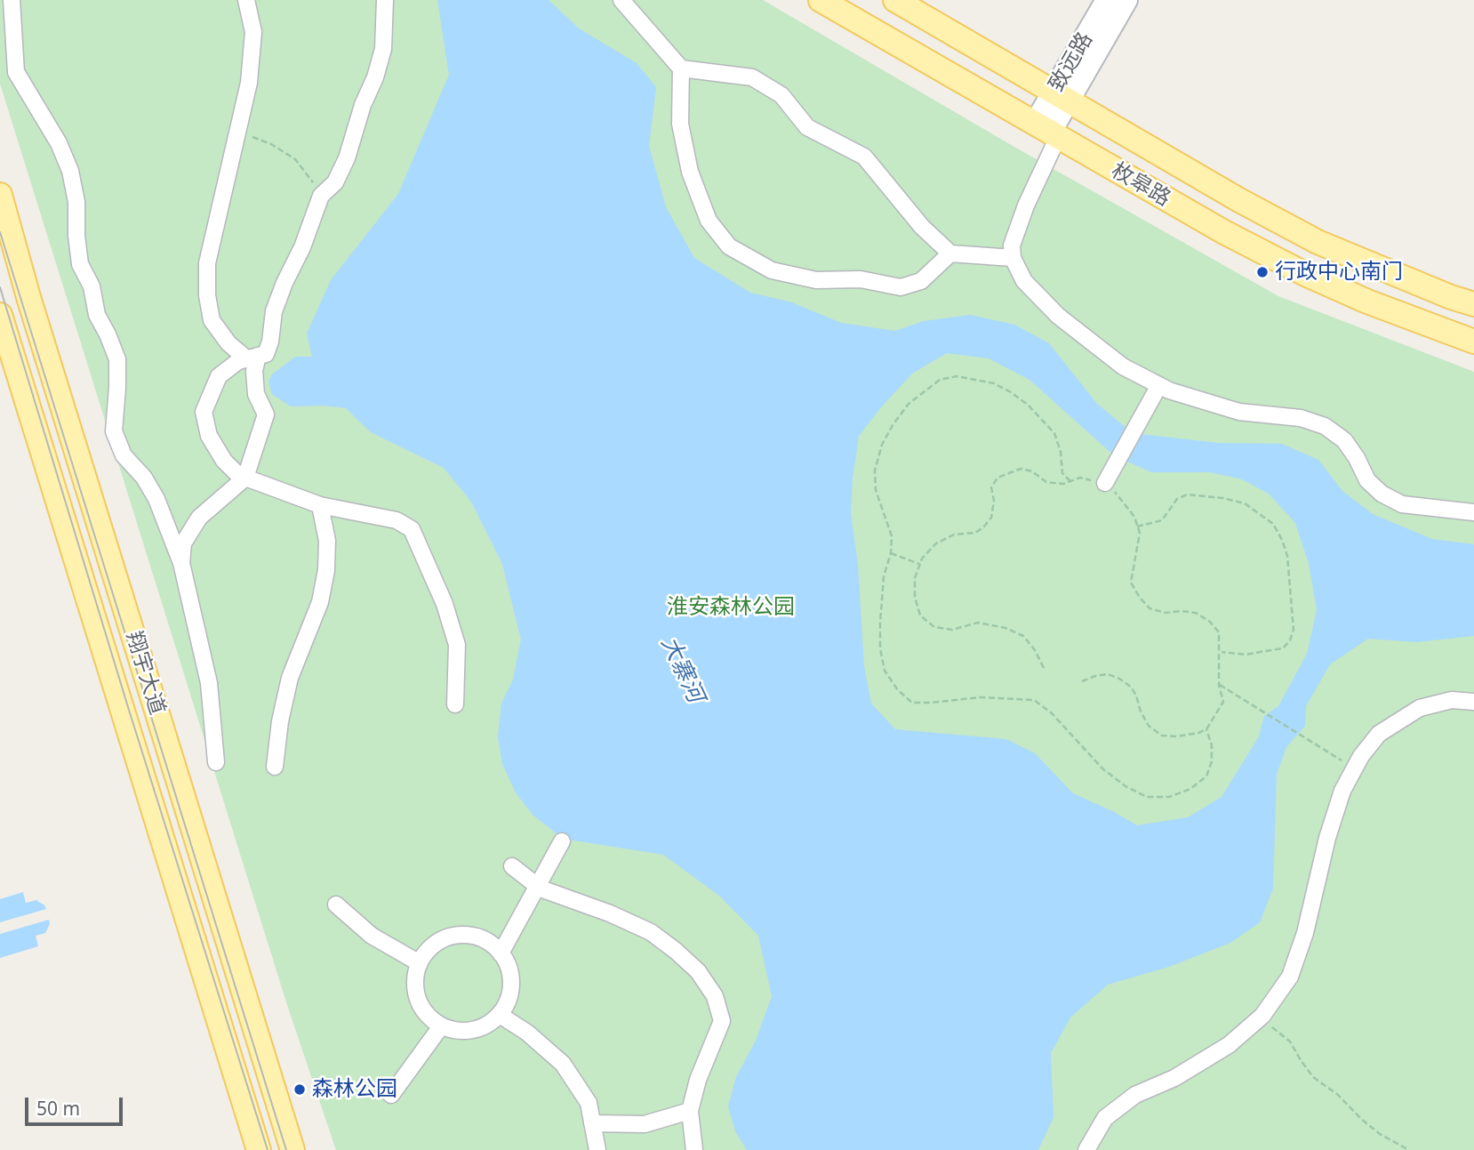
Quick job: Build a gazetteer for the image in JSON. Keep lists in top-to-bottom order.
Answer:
{
  "streets": {
    "main road": ["枚皋路", "翔宇大道"],
    "street": ["致远路"]
  },
  "crossings": [
    ["致远路", "枚皋路"]
  ],
  "water": ["大寨河"],
  "parks": ["淮安森林公园"],
  "places": ["行政中心南门", "森林公园"],
  "scale_bar": "50 m"
}
